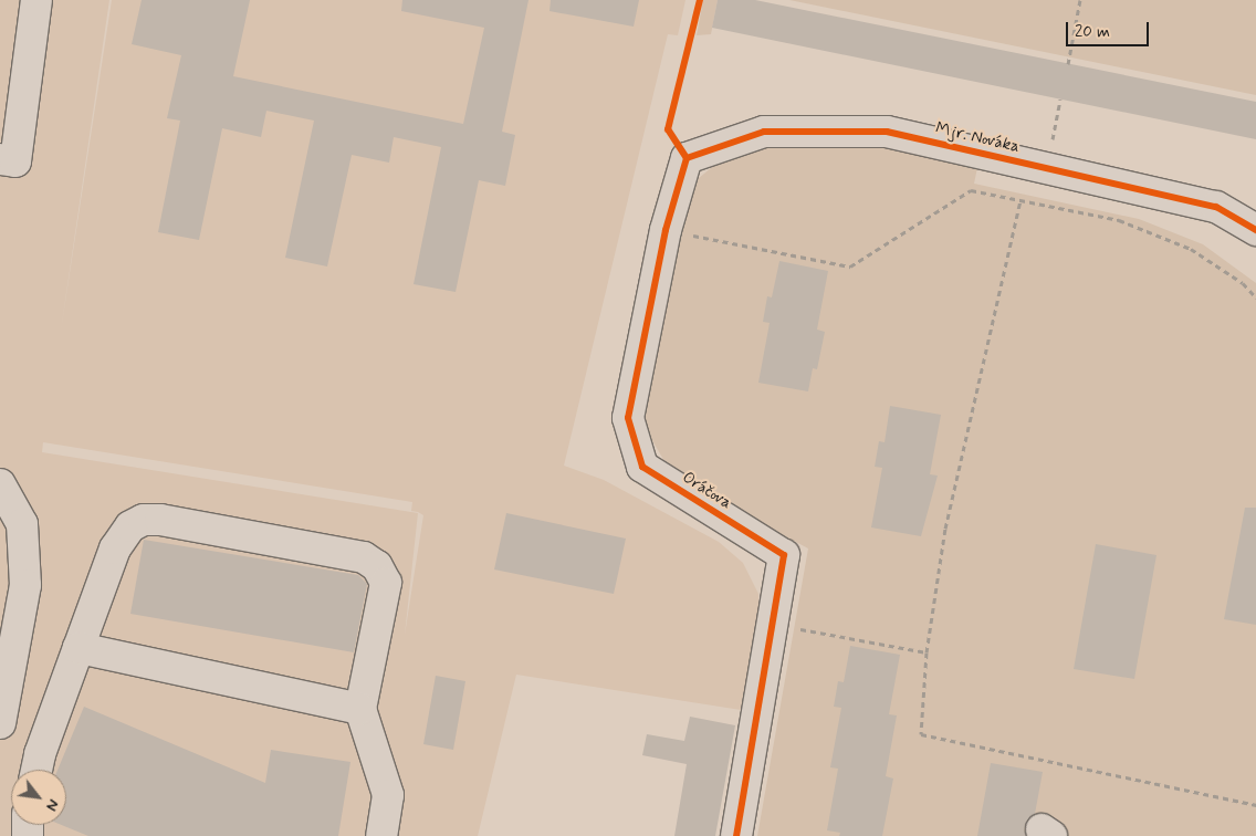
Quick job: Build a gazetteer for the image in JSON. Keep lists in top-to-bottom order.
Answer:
{
  "streets": {
    "street": ["Mjr. Nováka", "Oráčova"]
  },
  "crossings": [
    ["Mjr. Nováka", "Oráčova"]
  ],
  "scale_bar": "20 m",
  "north": "bottom right"
}
